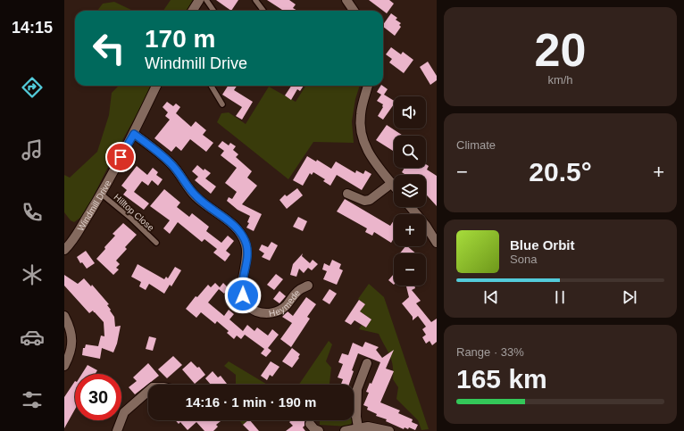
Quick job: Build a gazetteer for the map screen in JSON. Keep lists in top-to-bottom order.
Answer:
{
  "streets": {
    "street": ["Windmill Drive", "Heymede"],
    "lane": ["Hilltop Close"]
  },
  "crossings": [
    ["Windmill Drive", "Hilltop Close"],
    ["Windmill Drive", "Heymede"]
  ],
  "page": {
    "tabs": "14:15",
    "tile": [
      ["20", "km/h"],
      "Climate",
      ["Range · 33%", "165 km"]
    ],
    "turn": ["170 m", "Windmill Drive"],
    "map_buttons": ["+", "−"],
    "heat": ["−", "20.5°", "+"],
    "song": ["Blue Orbit", "Sona"],
    "limit": "30",
    "trip": "14:16 · 1 min · 190 m"
  }
}
